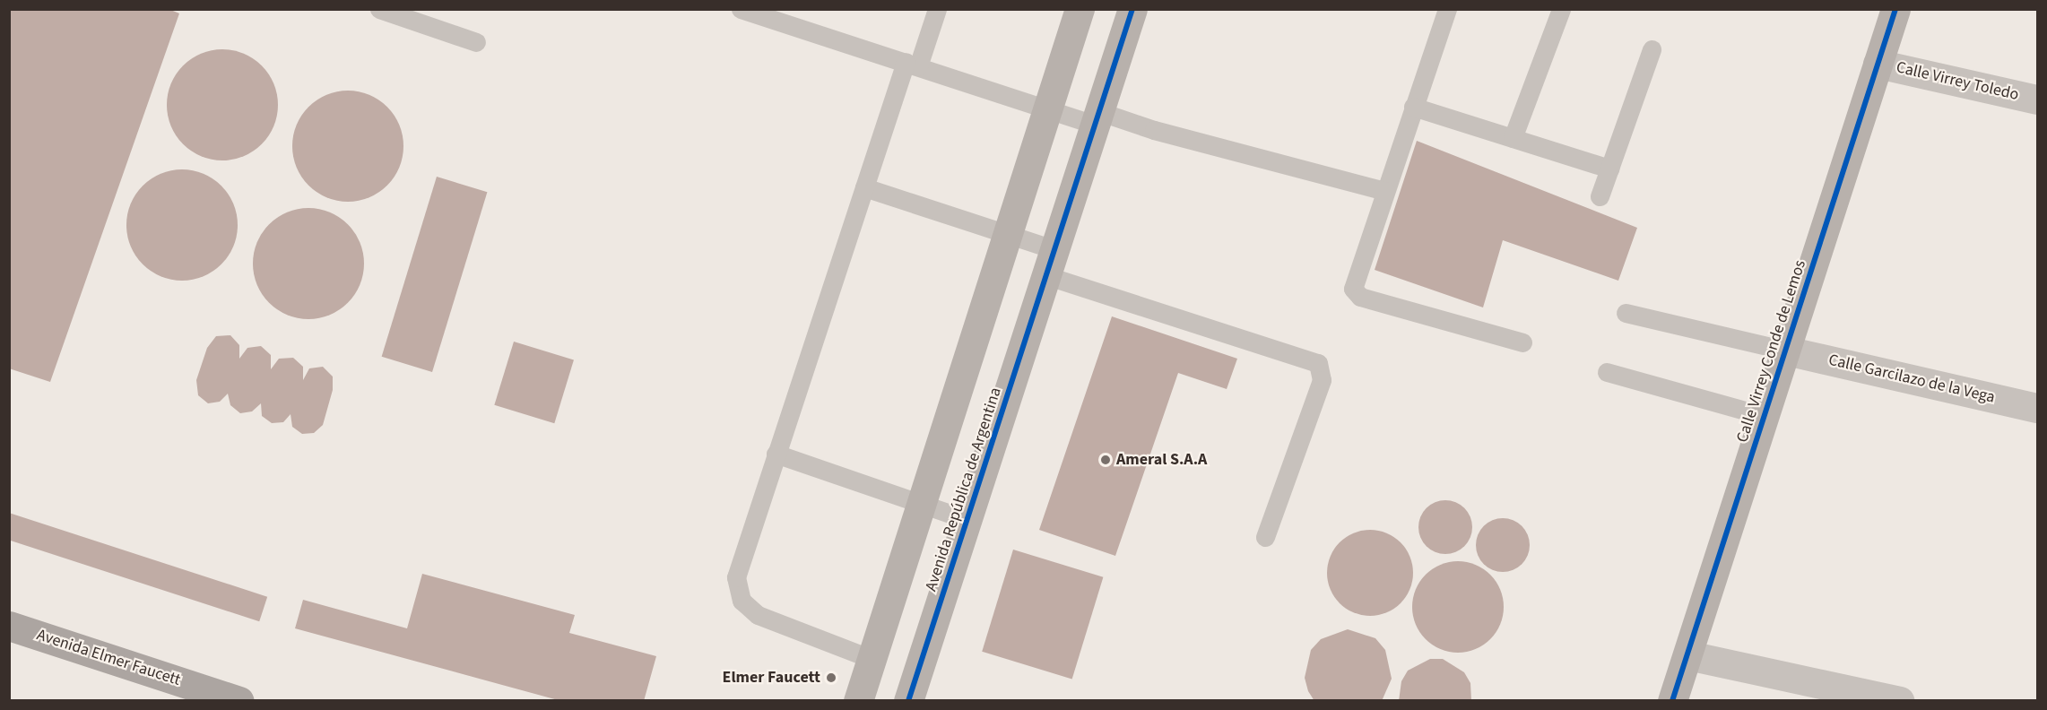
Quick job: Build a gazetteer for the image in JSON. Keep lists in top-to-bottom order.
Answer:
{
  "streets": {
    "main road": ["Calle Virrey Conde de Lemos", "Avenida República de Argentina", "Avenida Elmer Faucett"],
    "street": ["Calle Virrey Toledo", "Calle Garcilazo de la Vega"]
  },
  "crossings": [
    ["Calle Virrey Toledo", "Calle Virrey Conde de Lemos"],
    ["Calle Virrey Conde de Lemos", "Calle Garcilazo de la Vega"]
  ],
  "places": ["Ameral S.A.A", "Elmer Faucett"]
}
